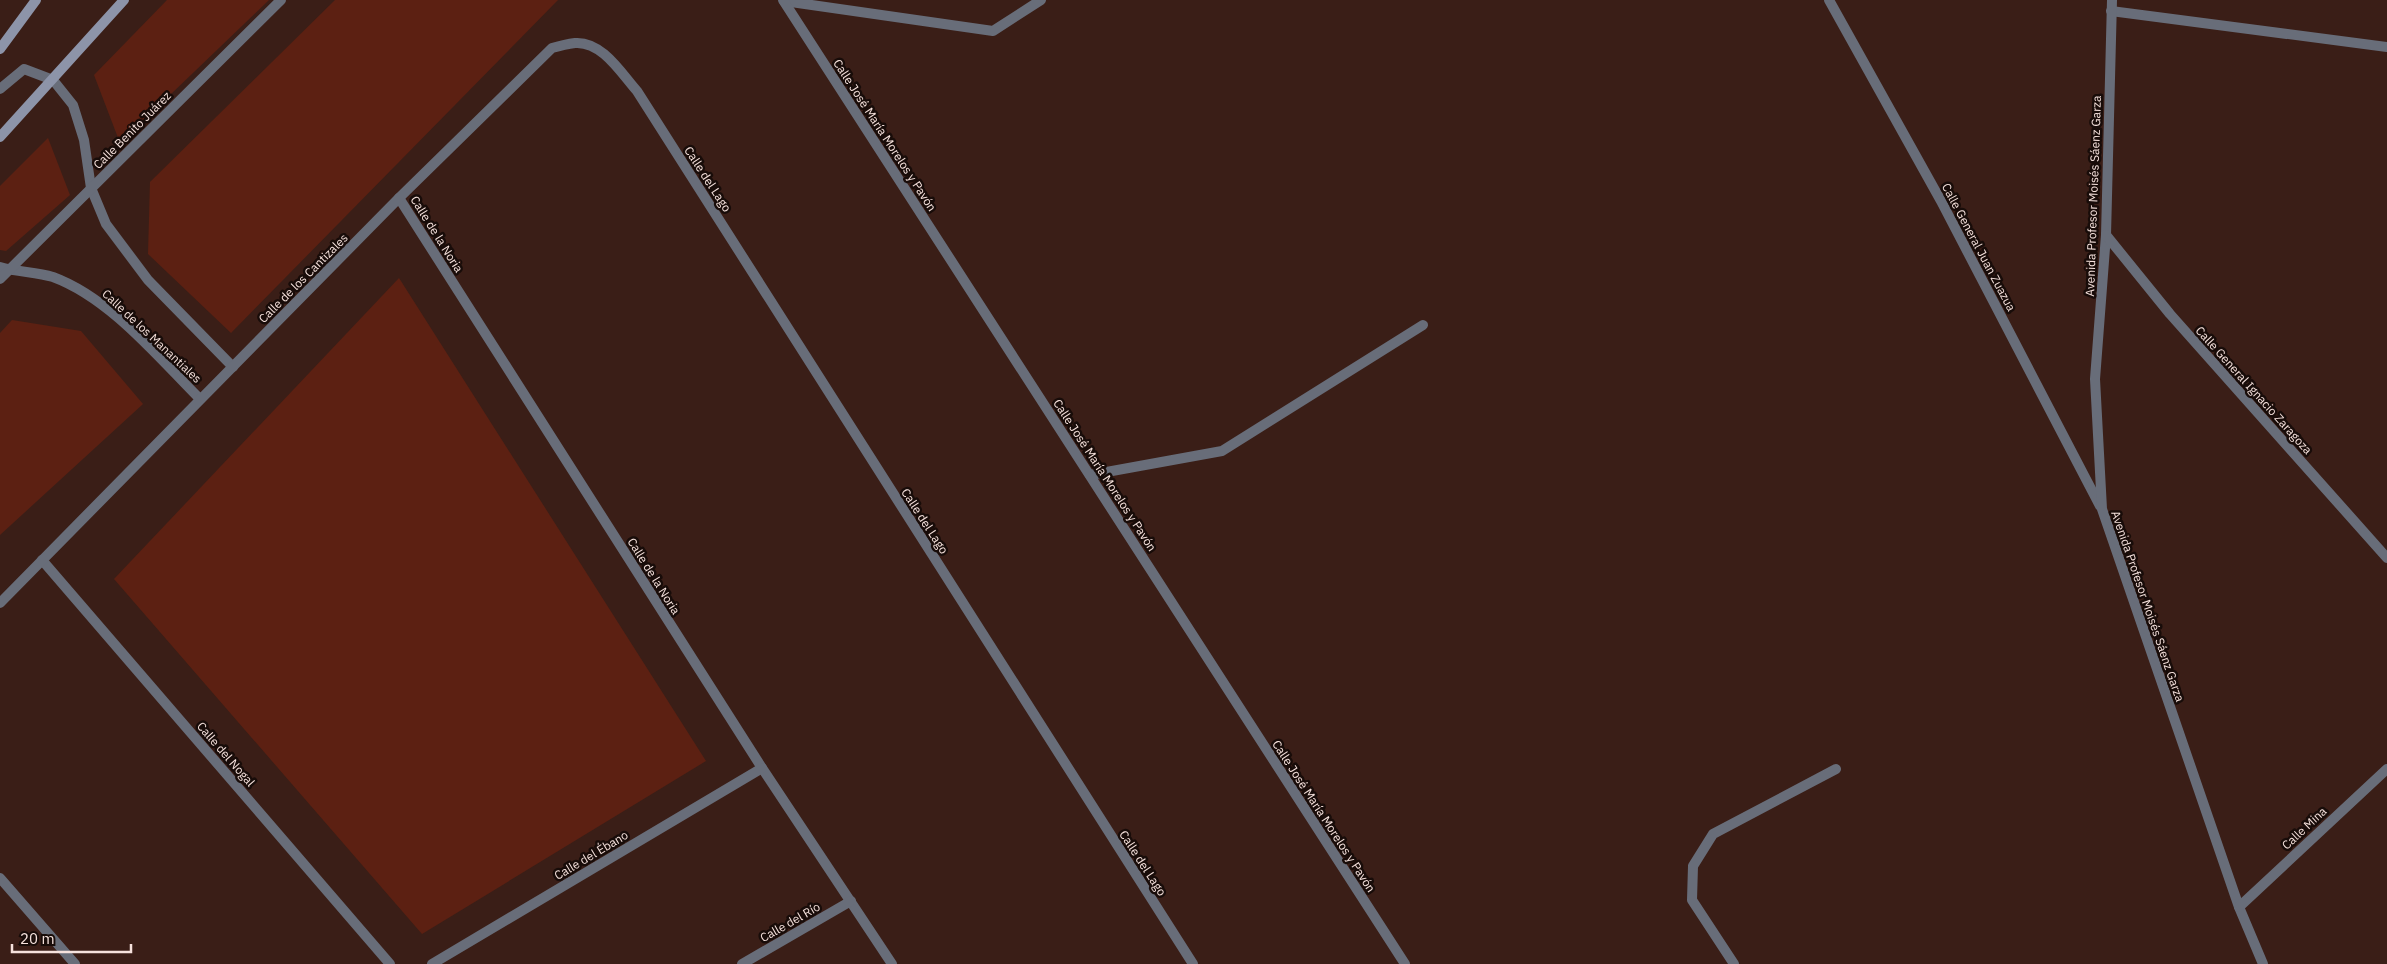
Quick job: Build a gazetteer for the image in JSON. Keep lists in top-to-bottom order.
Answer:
{
  "streets": {
    "street": [
      "Calle Benito Juárez",
      "Calle José María Morelos y Pavón",
      "Calle del Lago",
      "Avenida Profesor Moisés Sáenz Garza",
      "Calle de la Noria",
      "Calle General Juan Zuazua",
      "Calle de los Cantizales",
      "Calle de los Manantiales",
      "Calle General Ignacio Zaragoza",
      "Calle del Nogal",
      "Calle Mina",
      "Calle del Ébano",
      "Calle del Río"
    ]
  },
  "crossings": [
    ["Calle Benito Juárez", "Calle de los Manantiales"],
    ["Calle del Lago", "Calle de los Cantizales"],
    ["Avenida Profesor Moisés Sáenz Garza", "Calle General Juan Zuazua"],
    ["Avenida Profesor Moisés Sáenz Garza", "Calle General Ignacio Zaragoza"],
    ["Avenida Profesor Moisés Sáenz Garza", "Calle Mina"],
    ["Calle de la Noria", "Calle de los Cantizales"],
    ["Calle de la Noria", "Calle del Ébano"],
    ["Calle de la Noria", "Calle del Río"],
    ["Calle de los Cantizales", "Calle de los Manantiales"],
    ["Calle de los Cantizales", "Calle del Nogal"]
  ],
  "scale_bar": "20 m"
}
